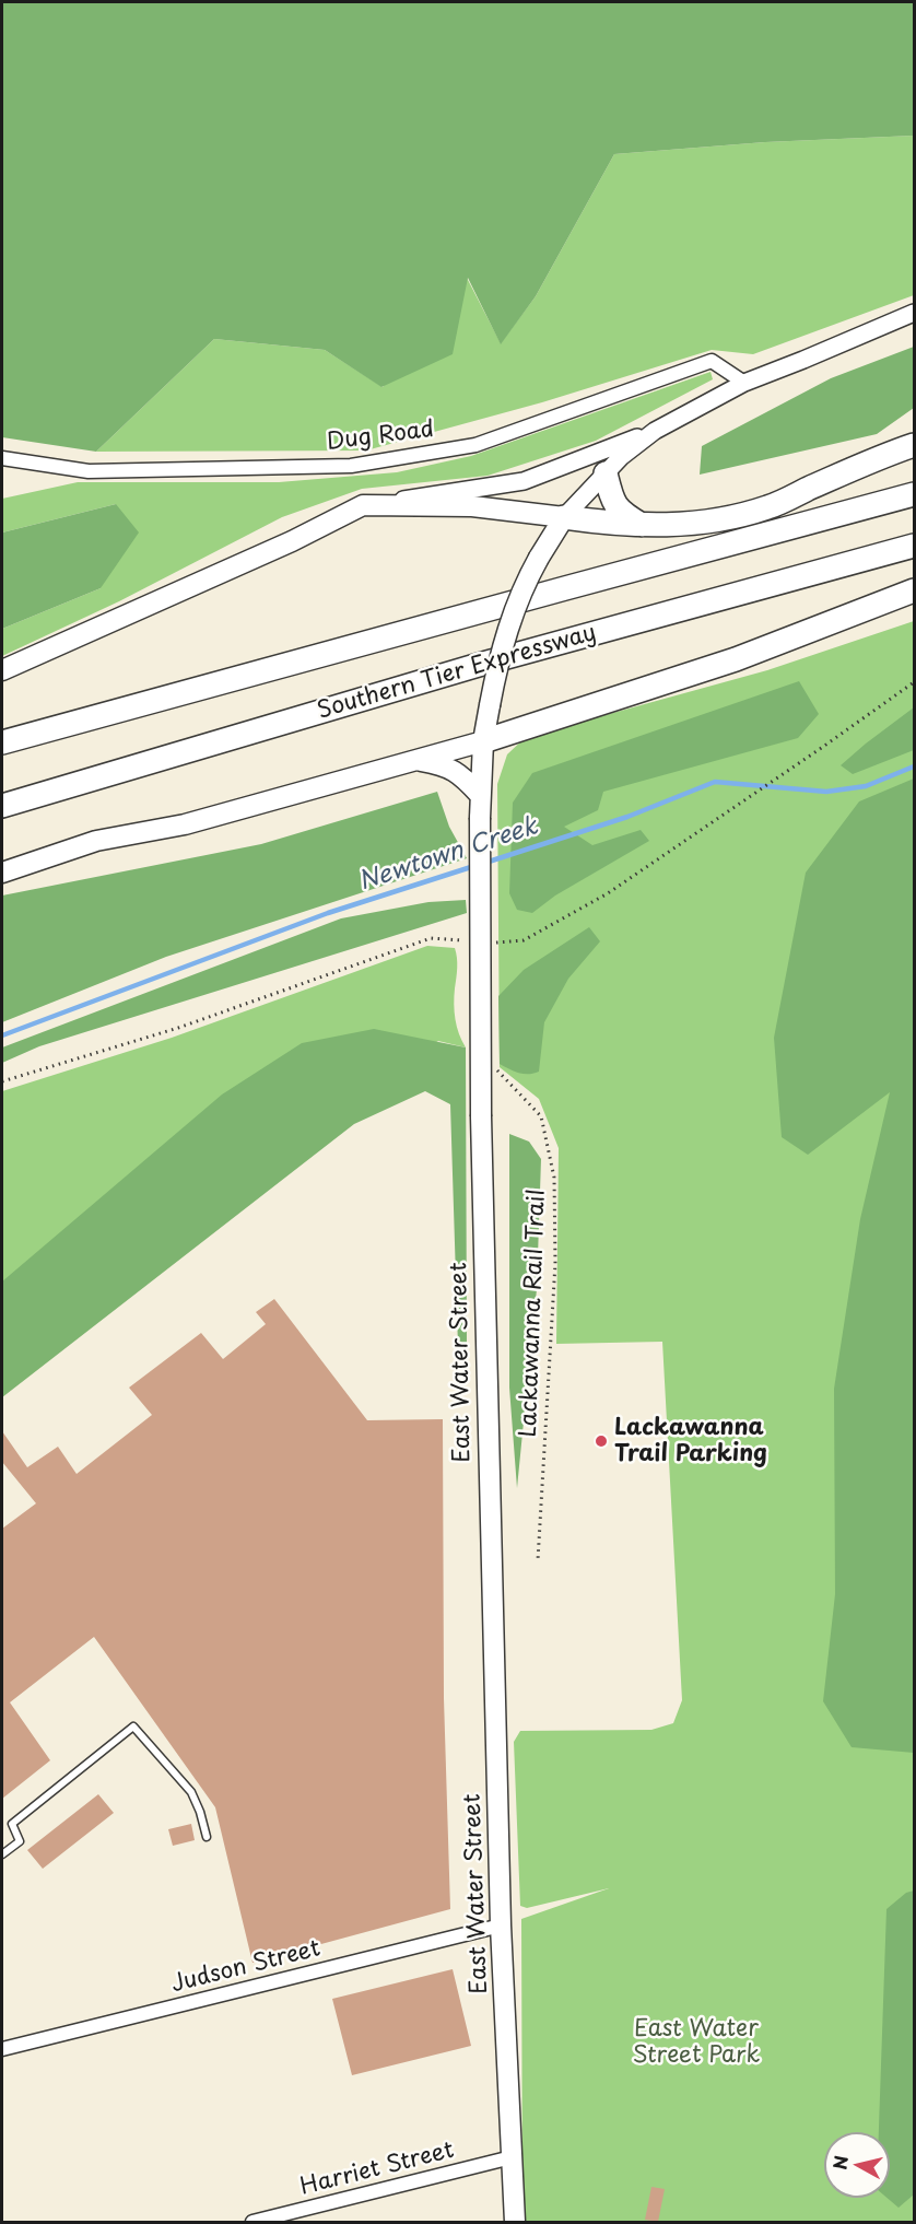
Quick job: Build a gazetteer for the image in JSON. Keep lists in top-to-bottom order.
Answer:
{
  "streets": {
    "highway": ["Southern Tier Expressway"],
    "main road": ["East Water Street"],
    "street": ["Dug Road", "Judson Street", "Harriet Street"],
    "path": ["Lackawanna Rail Trail"]
  },
  "crossings": [
    ["East Water Street", "Judson Street"],
    ["East Water Street", "Harriet Street"]
  ],
  "water": ["Newtown Creek"],
  "parks": ["East Water Street Park"],
  "places": ["Lackawanna Trail Parking"],
  "north": "left"
}
